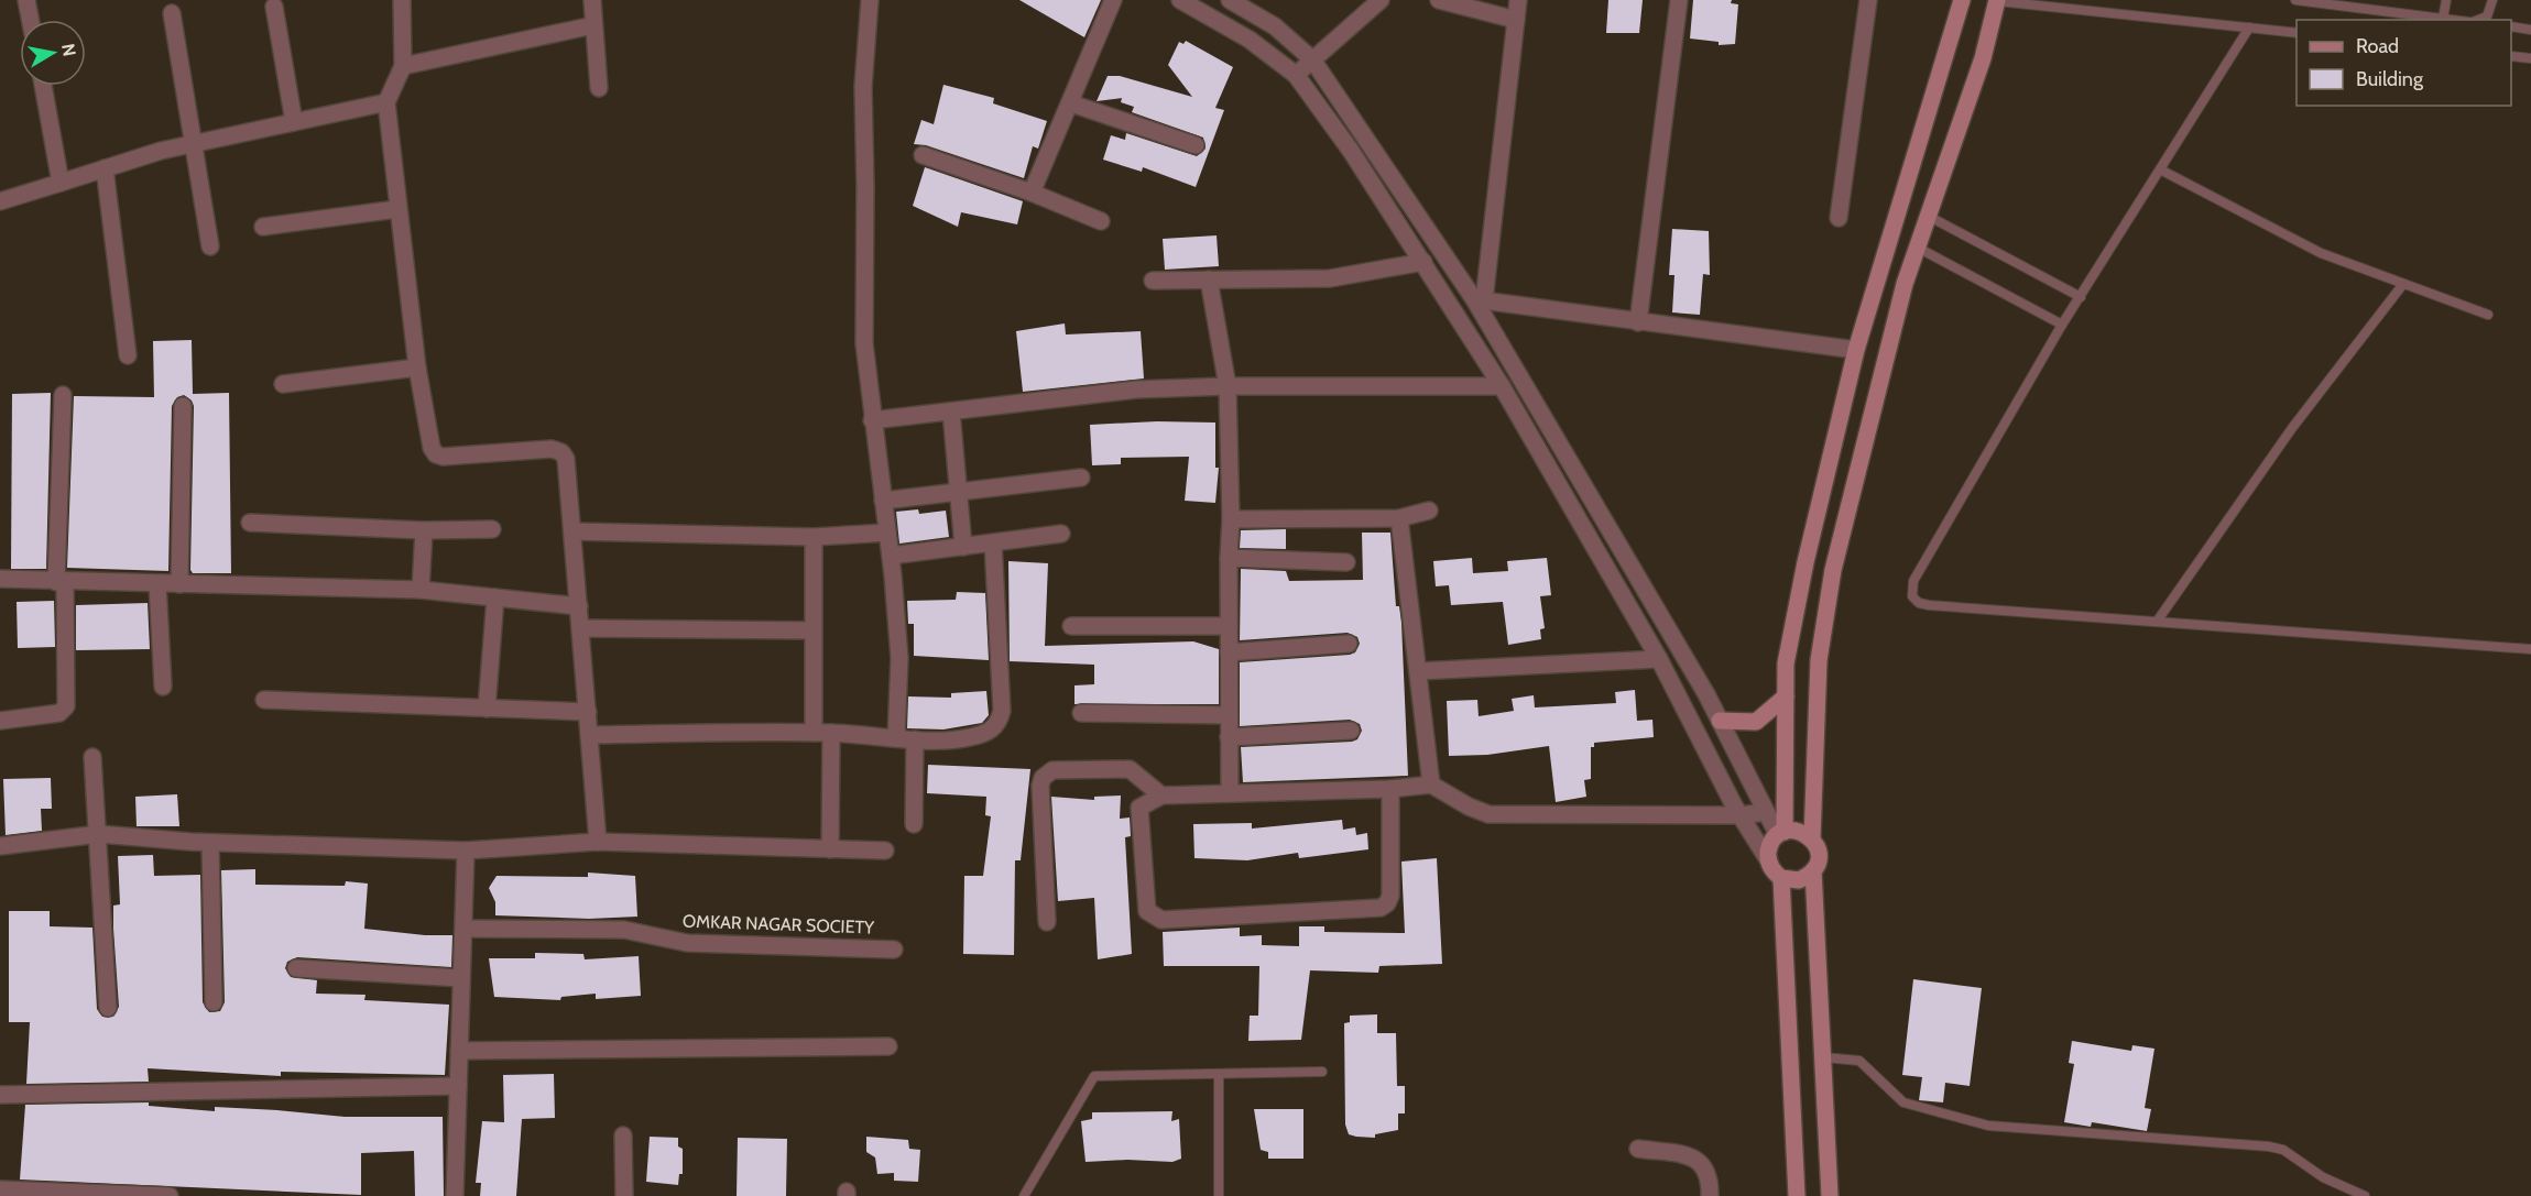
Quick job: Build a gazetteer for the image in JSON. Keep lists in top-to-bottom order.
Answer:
{
  "streets": {
    "street": ["OMKAR NAGAR SOCIETY"]
  },
  "legend": ["Road", "Building"],
  "north": "right"
}
